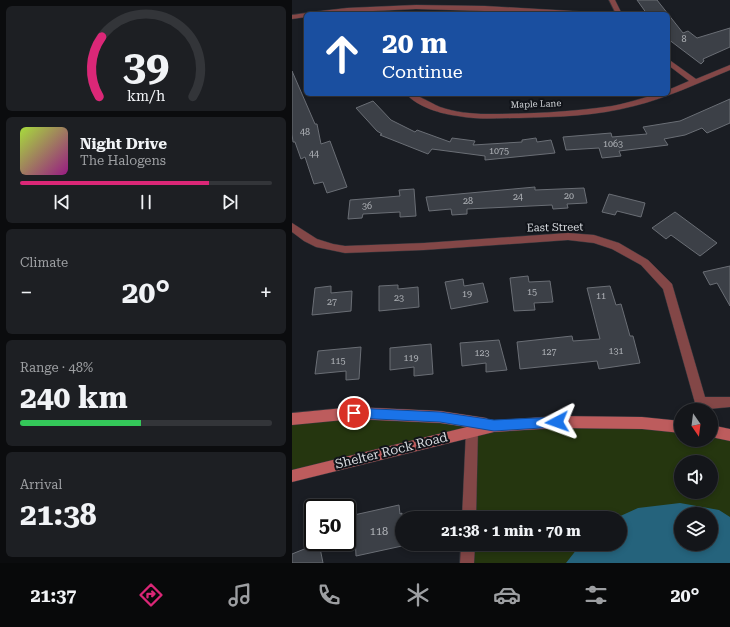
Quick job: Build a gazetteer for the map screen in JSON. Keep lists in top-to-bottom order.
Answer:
{
  "streets": {
    "main road": ["Shelter Rock Road"],
    "street": ["Maple Lane", "East Street"]
  },
  "house_numbers": [
    "8",
    "48",
    "1063",
    "1075",
    "44",
    "20",
    "24",
    "28",
    "36",
    "15",
    "19",
    "11",
    "23",
    "27",
    "131",
    "127",
    "123",
    "119",
    "115",
    "118"
  ],
  "north": "bottom",
  "page": {
    "turn": ["20 m", "Continue"],
    "song": ["Night Drive", "The Halogens"],
    "tile": [
      "Climate",
      ["Range · 48%", "240 km"],
      ["Arrival", "21:38"]
    ],
    "heat": ["−", "20°", "+"],
    "limit": "50",
    "trip": "21:38 · 1 min · 70 m",
    "tabs": ["21:37", "20°"],
    "gauge": ["39", "km/h"]
  }
}
